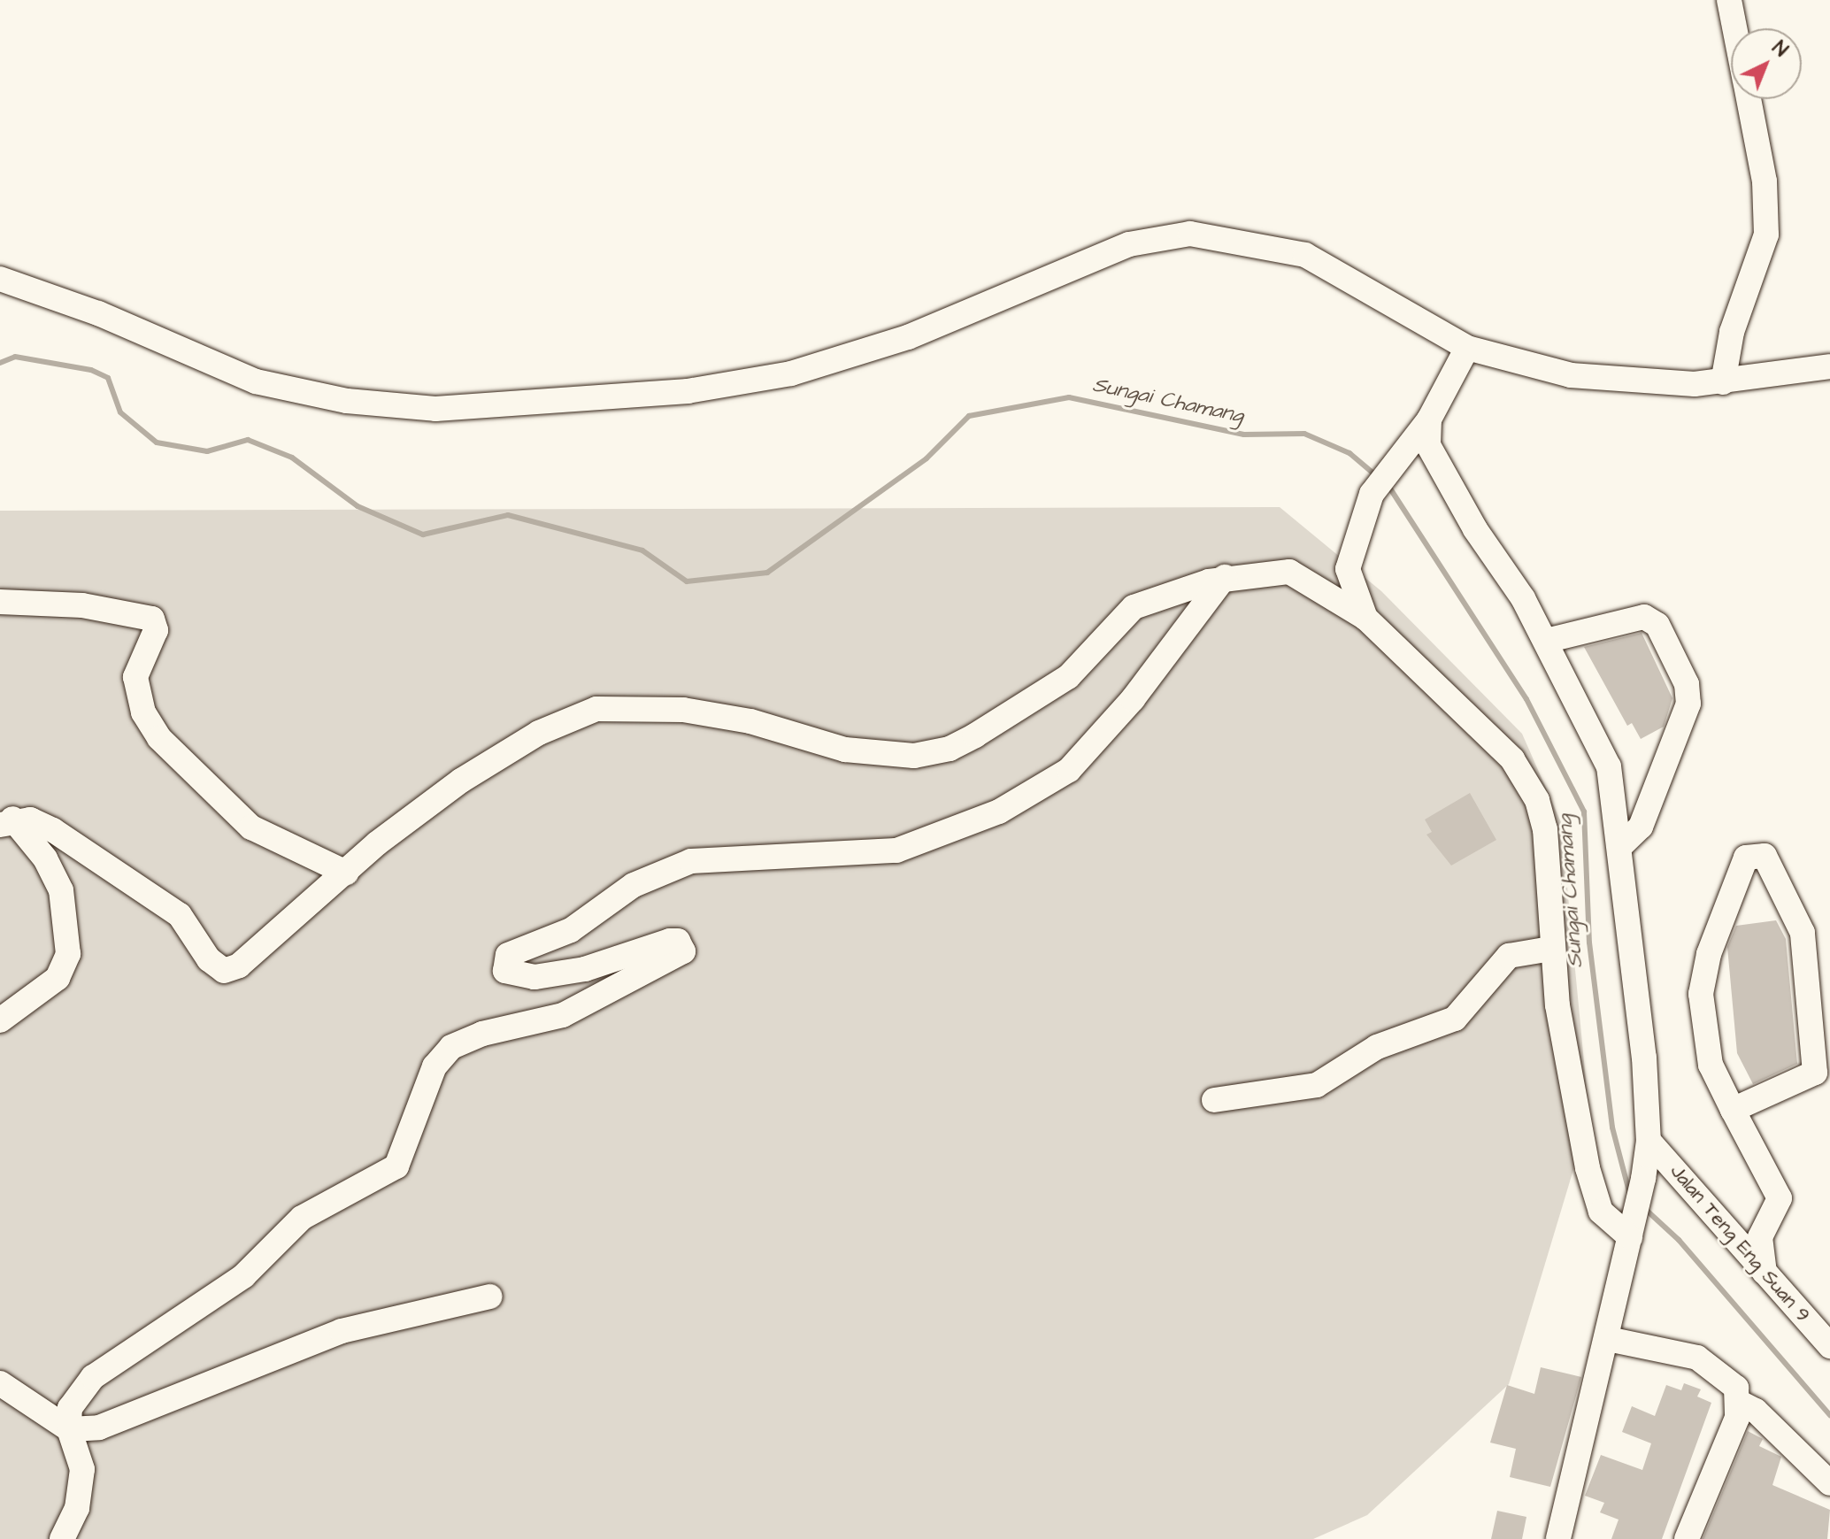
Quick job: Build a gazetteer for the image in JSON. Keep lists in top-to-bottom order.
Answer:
{
  "streets": {
    "street": ["Jalan Teng Eng Suan 9"]
  },
  "water": ["Sungai Chamang"],
  "north": "top right"
}
